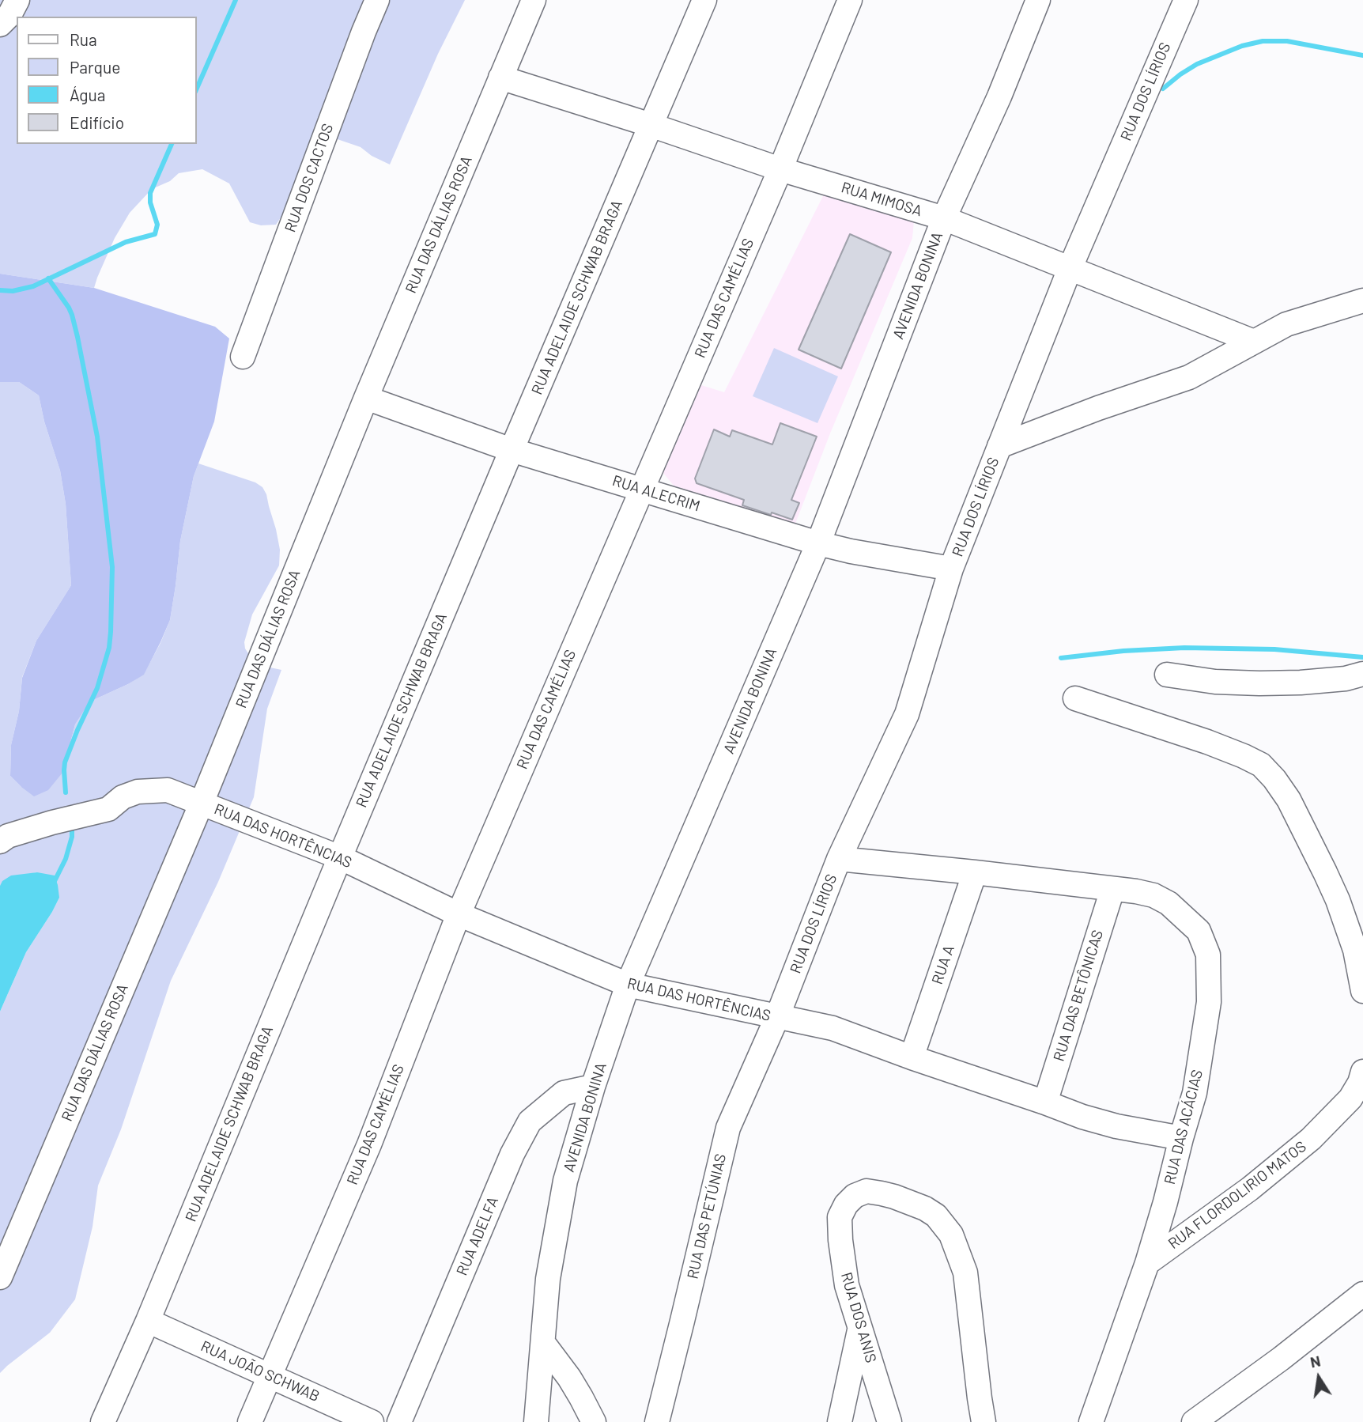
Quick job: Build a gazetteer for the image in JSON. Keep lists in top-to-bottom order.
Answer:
{
  "streets": {
    "street": [
      "RUA DOS LÍRIOS",
      "RUA DOS CACTOS",
      "RUA MIMOSA",
      "RUA DAS DÁLIAS ROSA",
      "AVENIDA BONINA",
      "RUA ADELAIDE SCHWAB BRAGA",
      "RUA DAS CAMÉLIAS",
      "RUA ALECRIM",
      "RUA DAS HORTÊNCIAS",
      "RUA A",
      "RUA DAS BETÔNICAS",
      "RUA DAS ACÁCIAS",
      "RUA FLORDOLIRIO MATOS",
      "RUA DAS PETÚNIAS",
      "RUA ADELFA",
      "RUA DOS ANIS",
      "RUA JOÃO SCHWAB"
    ]
  },
  "crossings": [
    ["RUA DOS LÍRIOS", "RUA MIMOSA"],
    ["RUA DOS LÍRIOS", "RUA ALECRIM"],
    ["RUA DOS LÍRIOS", "RUA DAS HORTÊNCIAS"],
    ["RUA DOS LÍRIOS", "RUA DAS ACÁCIAS"],
    ["RUA DOS LÍRIOS", "RUA DAS PETÚNIAS"],
    ["RUA MIMOSA", "RUA DAS DÁLIAS ROSA"],
    ["RUA MIMOSA", "AVENIDA BONINA"],
    ["RUA MIMOSA", "RUA ADELAIDE SCHWAB BRAGA"],
    ["RUA MIMOSA", "RUA DAS CAMÉLIAS"],
    ["RUA DAS DÁLIAS ROSA", "RUA ALECRIM"],
    ["RUA DAS DÁLIAS ROSA", "RUA DAS HORTÊNCIAS"],
    ["AVENIDA BONINA", "RUA ALECRIM"],
    ["AVENIDA BONINA", "RUA DAS HORTÊNCIAS"],
    ["AVENIDA BONINA", "RUA ADELFA"],
    ["RUA ADELAIDE SCHWAB BRAGA", "RUA ALECRIM"],
    ["RUA ADELAIDE SCHWAB BRAGA", "RUA DAS HORTÊNCIAS"],
    ["RUA ADELAIDE SCHWAB BRAGA", "RUA JOÃO SCHWAB"],
    ["RUA DAS CAMÉLIAS", "RUA ALECRIM"],
    ["RUA DAS CAMÉLIAS", "RUA DAS HORTÊNCIAS"],
    ["RUA DAS CAMÉLIAS", "RUA JOÃO SCHWAB"],
    ["RUA DAS HORTÊNCIAS", "RUA A"],
    ["RUA DAS HORTÊNCIAS", "RUA DAS BETÔNICAS"],
    ["RUA DAS HORTÊNCIAS", "RUA DAS ACÁCIAS"],
    ["RUA DAS HORTÊNCIAS", "RUA DAS PETÚNIAS"],
    ["RUA A", "RUA DAS ACÁCIAS"],
    ["RUA DAS BETÔNICAS", "RUA DAS ACÁCIAS"],
    ["RUA DAS ACÁCIAS", "RUA FLORDOLIRIO MATOS"]
  ],
  "legend": [
    "Rua",
    "Parque",
    "Água",
    "Edifício"
  ],
  "north": "top"
}
